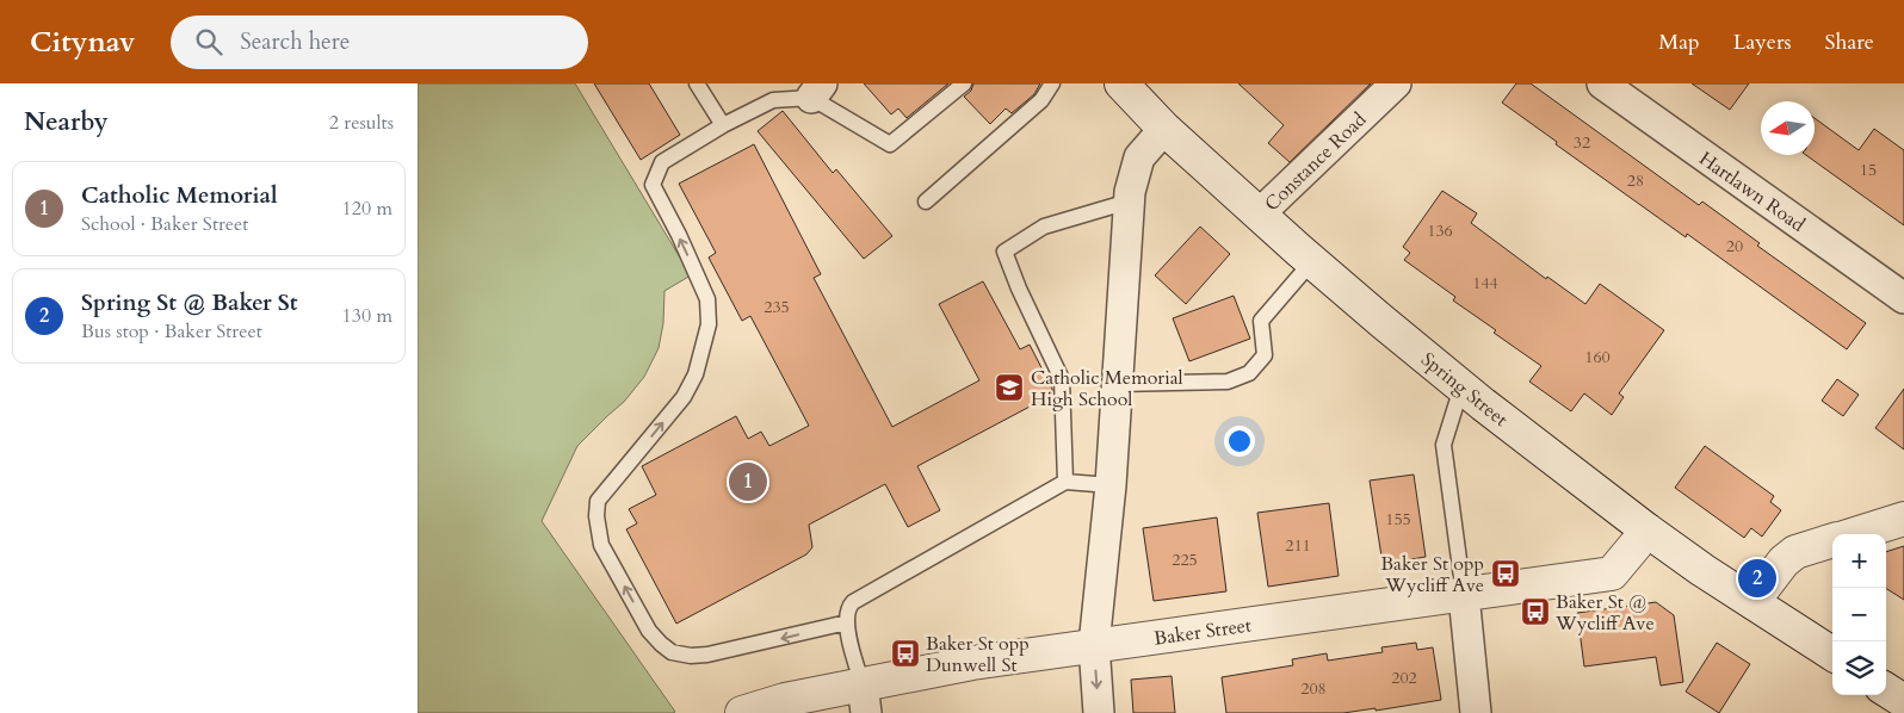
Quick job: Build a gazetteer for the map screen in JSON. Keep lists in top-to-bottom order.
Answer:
{
  "streets": {
    "street": [
      "Constance Road",
      "Hartlawn Road",
      "Spring Street",
      "Baker Street"
    ]
  },
  "crossings": [
    ["Constance Road", "Spring Street"],
    ["Spring Street", "Baker Street"]
  ],
  "places": {
    "school or university": ["Catholic Memorial High School"],
    "bus stop": ["Baker St opp Wycliff Ave", "Baker St @ Wycliff Ave", "Baker St opp Dunwell St"]
  },
  "house_numbers": [
    "32",
    "15",
    "28",
    "136",
    "20",
    "144",
    "235",
    "160",
    "155",
    "211",
    "225",
    "202",
    "208"
  ],
  "north": "left",
  "page": {
    "header": "Citynav",
    "search": "Search here",
    "nav": ["Map", "Layers", "Share"],
    "heading": ["Nearby", "2 results"],
    "list": [
      {
        "mark": "1",
        "name": "Catholic Memorial",
        "note": "School · Baker Street",
        "value": "120 m"
      },
      {
        "mark": "2",
        "name": "Spring St @ Baker St",
        "note": "Bus stop · Baker Street",
        "value": "130 m"
      }
    ],
    "pins": ["1", "2"],
    "map_buttons": ["+", "−"]
  }
}
